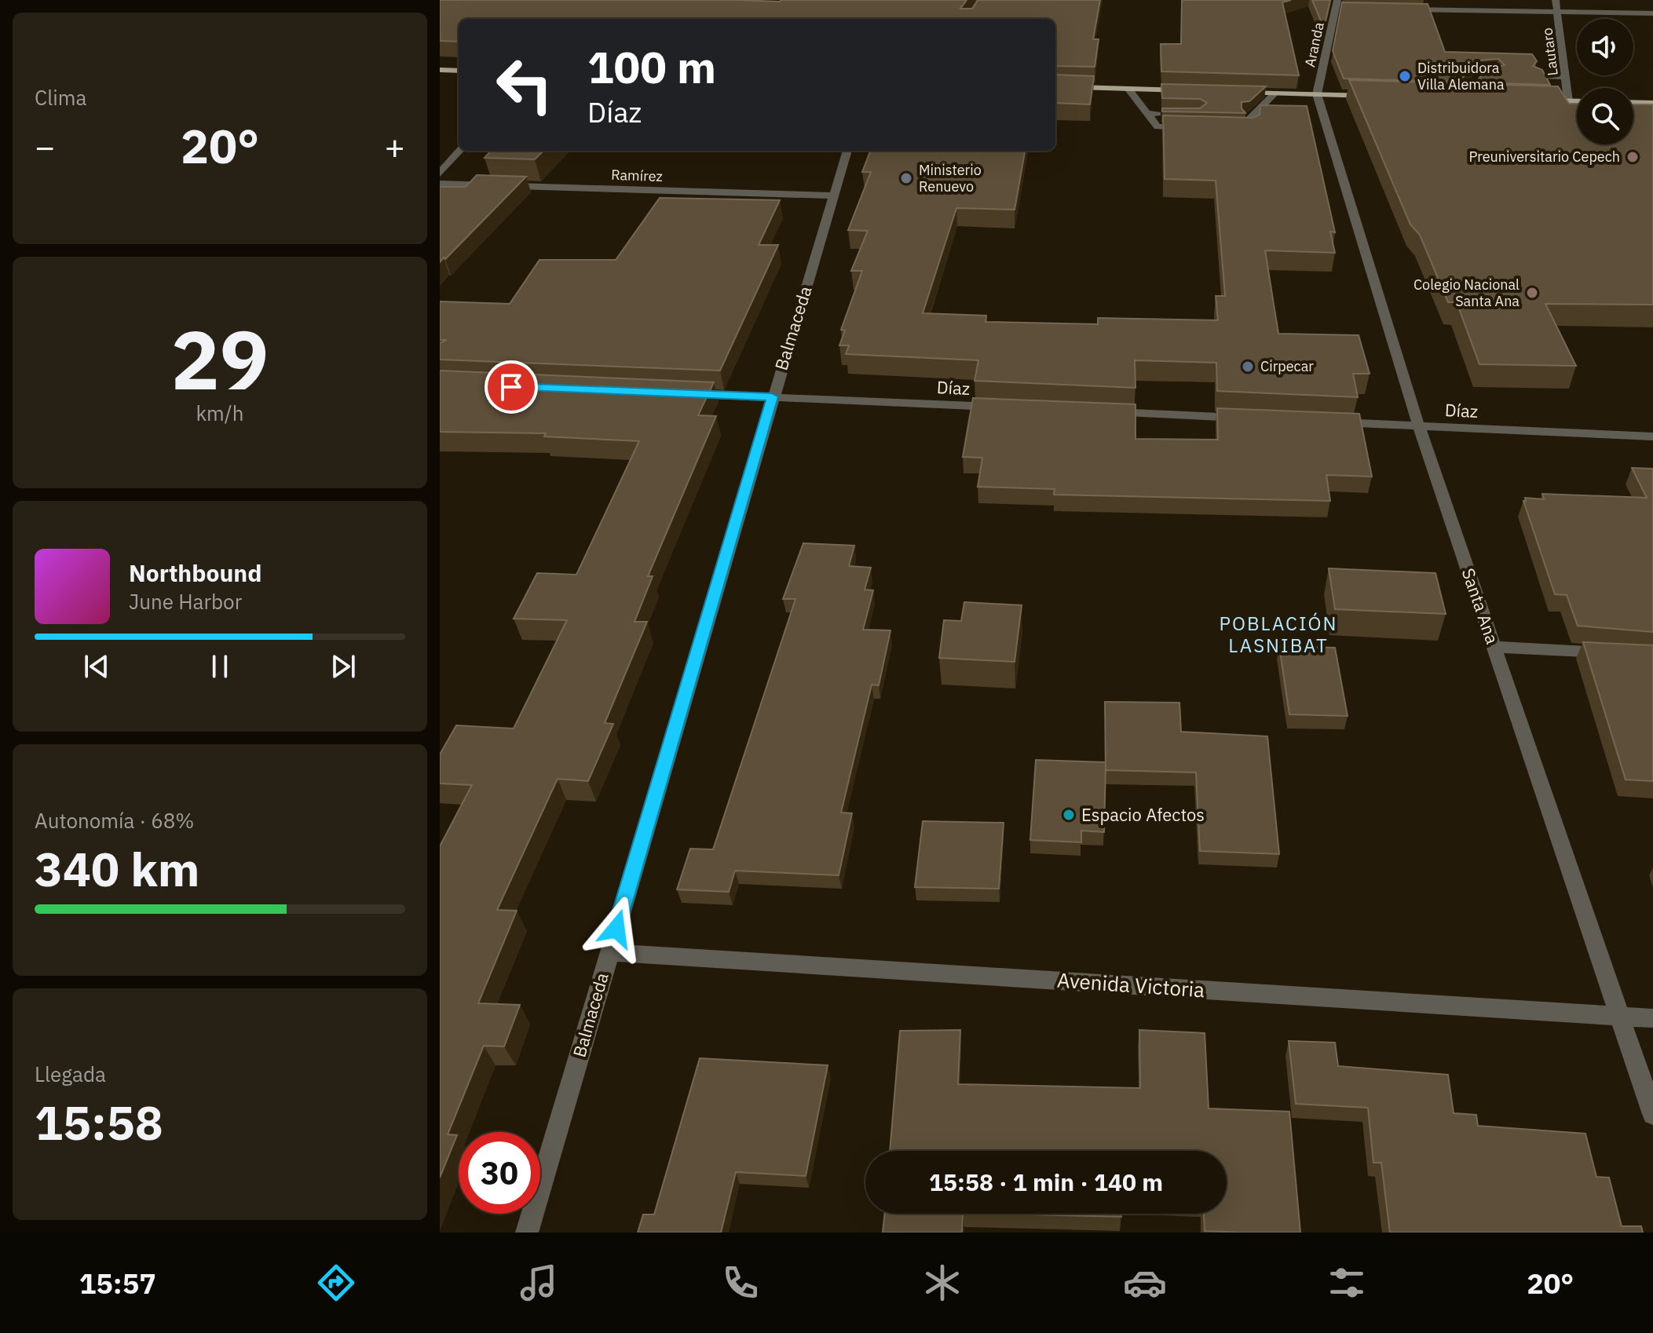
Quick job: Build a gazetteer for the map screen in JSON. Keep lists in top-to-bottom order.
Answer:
{
  "streets": {
    "street": [
      "Aranda",
      "Lautaro",
      "Ramírez",
      "Balmaceda",
      "Díaz",
      "Santa Ana",
      "Avenida Victoria"
    ]
  },
  "crossings": [
    ["Aranda", "Santa Ana"],
    ["Ramírez", "Balmaceda"],
    ["Balmaceda", "Díaz"],
    ["Balmaceda", "Avenida Victoria"],
    ["Díaz", "Santa Ana"],
    ["Santa Ana", "Avenida Victoria"]
  ],
  "districts": ["POBLACIÓN LASNIBAT"],
  "places": [
    "Distribuidora Villa Alemana",
    "Preuniversitario Cepech",
    "Ministerio Renuevo",
    "Colegio Nacional Santa Ana",
    "Cirpecar",
    "Espacio Afectos"
  ],
  "page": {
    "tile": [
      "Clima",
      ["29", "km/h"],
      ["Autonomía · 68%", "340 km"],
      ["Llegada", "15:58"]
    ],
    "turn": ["100 m", "Díaz"],
    "heat": ["−", "20°", "+"],
    "song": ["Northbound", "June Harbor"],
    "limit": "30",
    "trip": "15:58 · 1 min · 140 m",
    "tabs": ["15:57", "20°"]
  }
}
